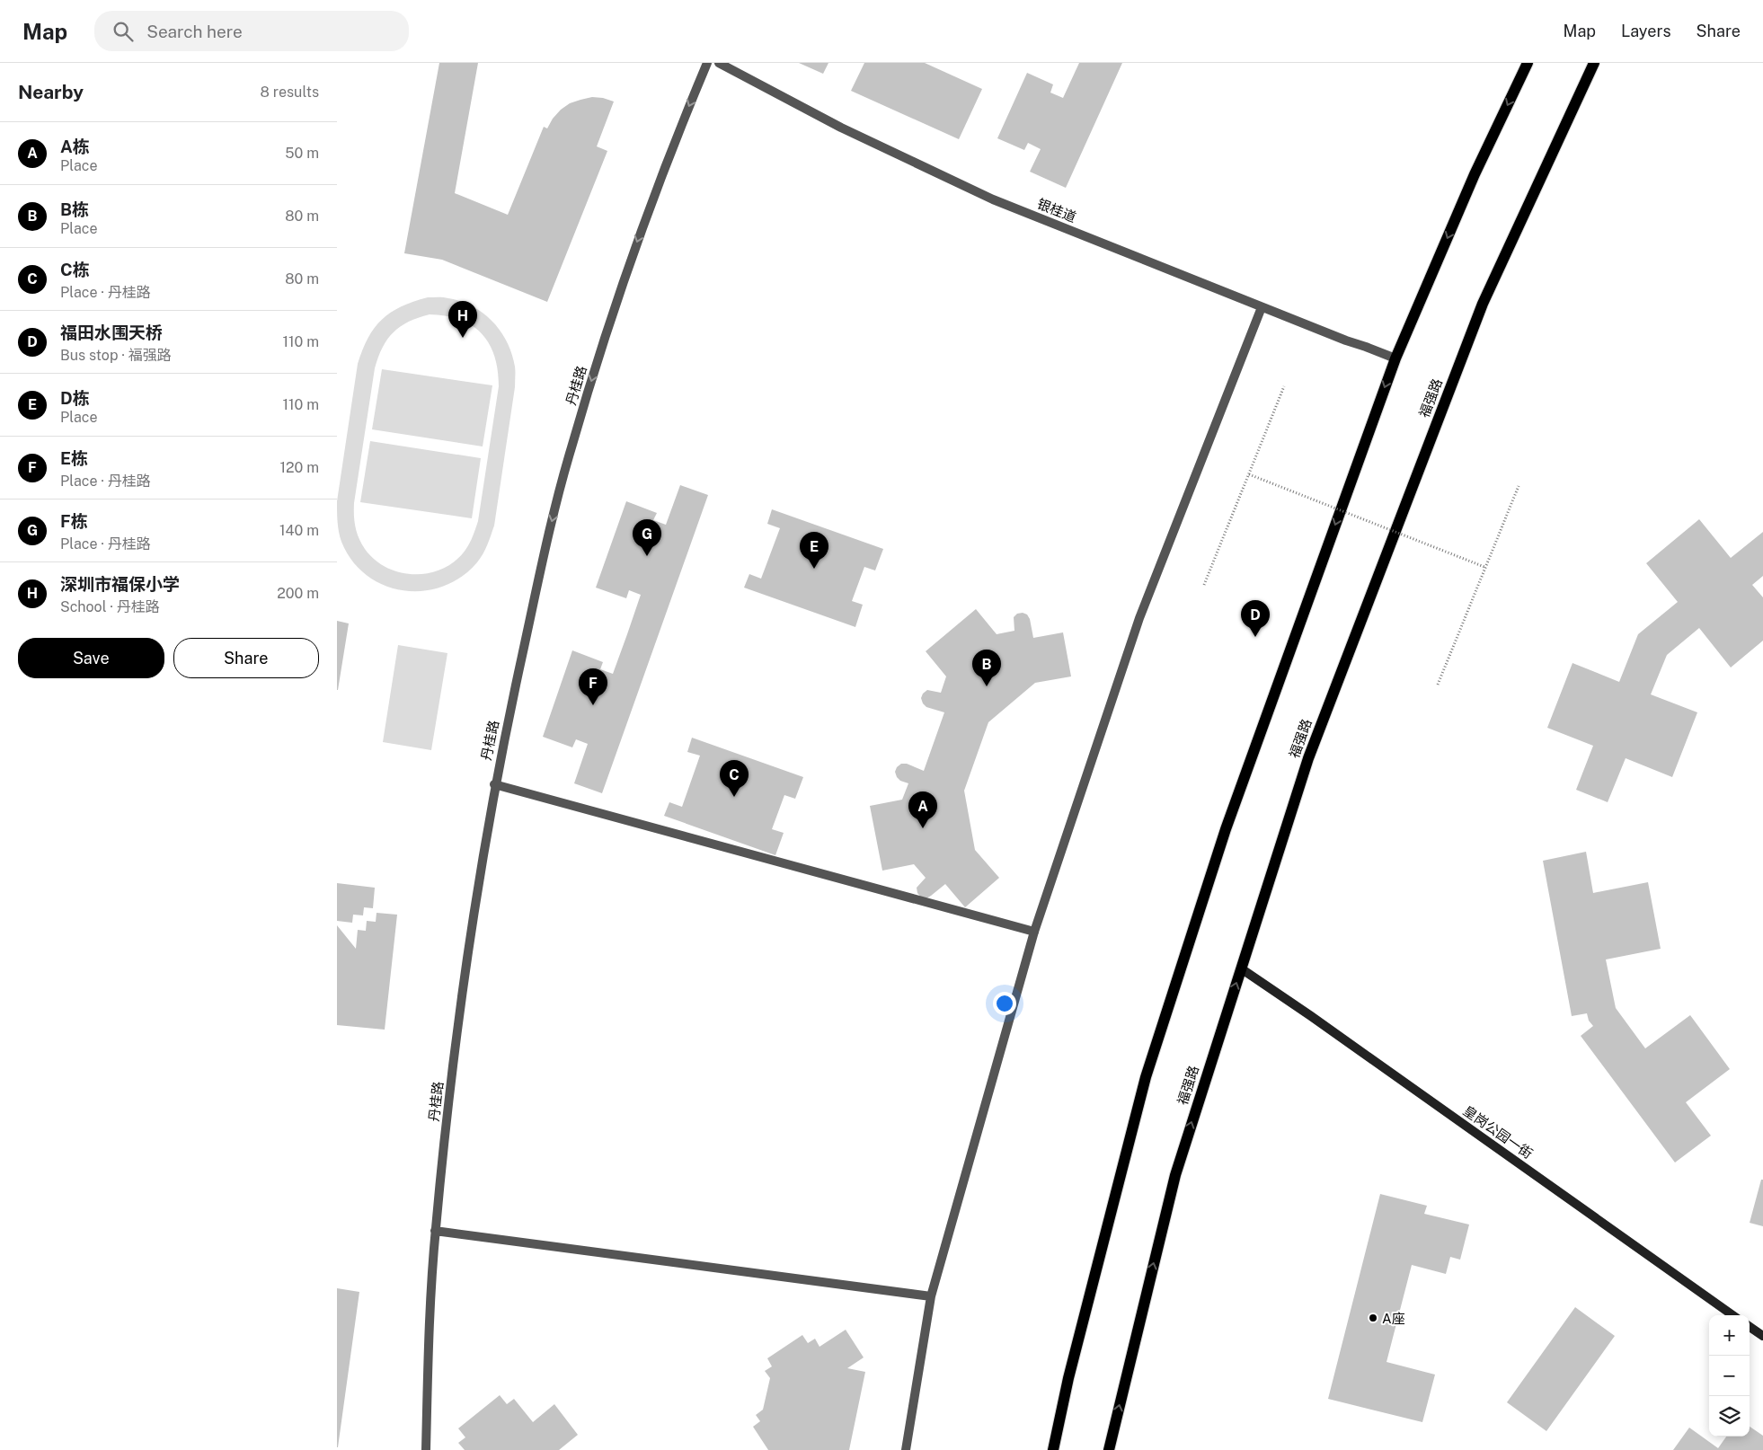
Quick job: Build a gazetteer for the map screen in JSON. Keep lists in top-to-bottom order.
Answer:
{
  "streets": {
    "main road": ["福强路"],
    "street": ["银桂道", "丹桂路", "皇岗公园一街"]
  },
  "crossings": [
    ["福强路", "皇岗公园一街"]
  ],
  "one_way": ["丹桂路"],
  "places": ["A座"],
  "page": {
    "header": "Map",
    "search": "Search here",
    "nav": ["Map", "Layers", "Share"],
    "heading": ["Nearby", "8 results"],
    "list": [
      {
        "mark": "A",
        "name": "A栋",
        "note": "Place",
        "value": "50 m"
      },
      {
        "mark": "B",
        "name": "B栋",
        "note": "Place",
        "value": "80 m"
      },
      {
        "mark": "C",
        "name": "C栋",
        "note": "Place · 丹桂路",
        "value": "80 m"
      },
      {
        "mark": "D",
        "name": "福田水围天桥",
        "note": "Bus stop · 福强路",
        "value": "110 m"
      },
      {
        "mark": "E",
        "name": "D栋",
        "note": "Place",
        "value": "110 m"
      },
      {
        "mark": "F",
        "name": "E栋",
        "note": "Place · 丹桂路",
        "value": "120 m"
      },
      {
        "mark": "G",
        "name": "F栋",
        "note": "Place · 丹桂路",
        "value": "140 m"
      },
      {
        "mark": "H",
        "name": "深圳市福保小学",
        "note": "School · 丹桂路",
        "value": "200 m"
      }
    ],
    "pins": [
      "H",
      "G",
      "E",
      "D",
      "B",
      "F",
      "C",
      "A"
    ],
    "buttons": ["Save", "Share"],
    "map_buttons": ["+", "−"]
  }
}
